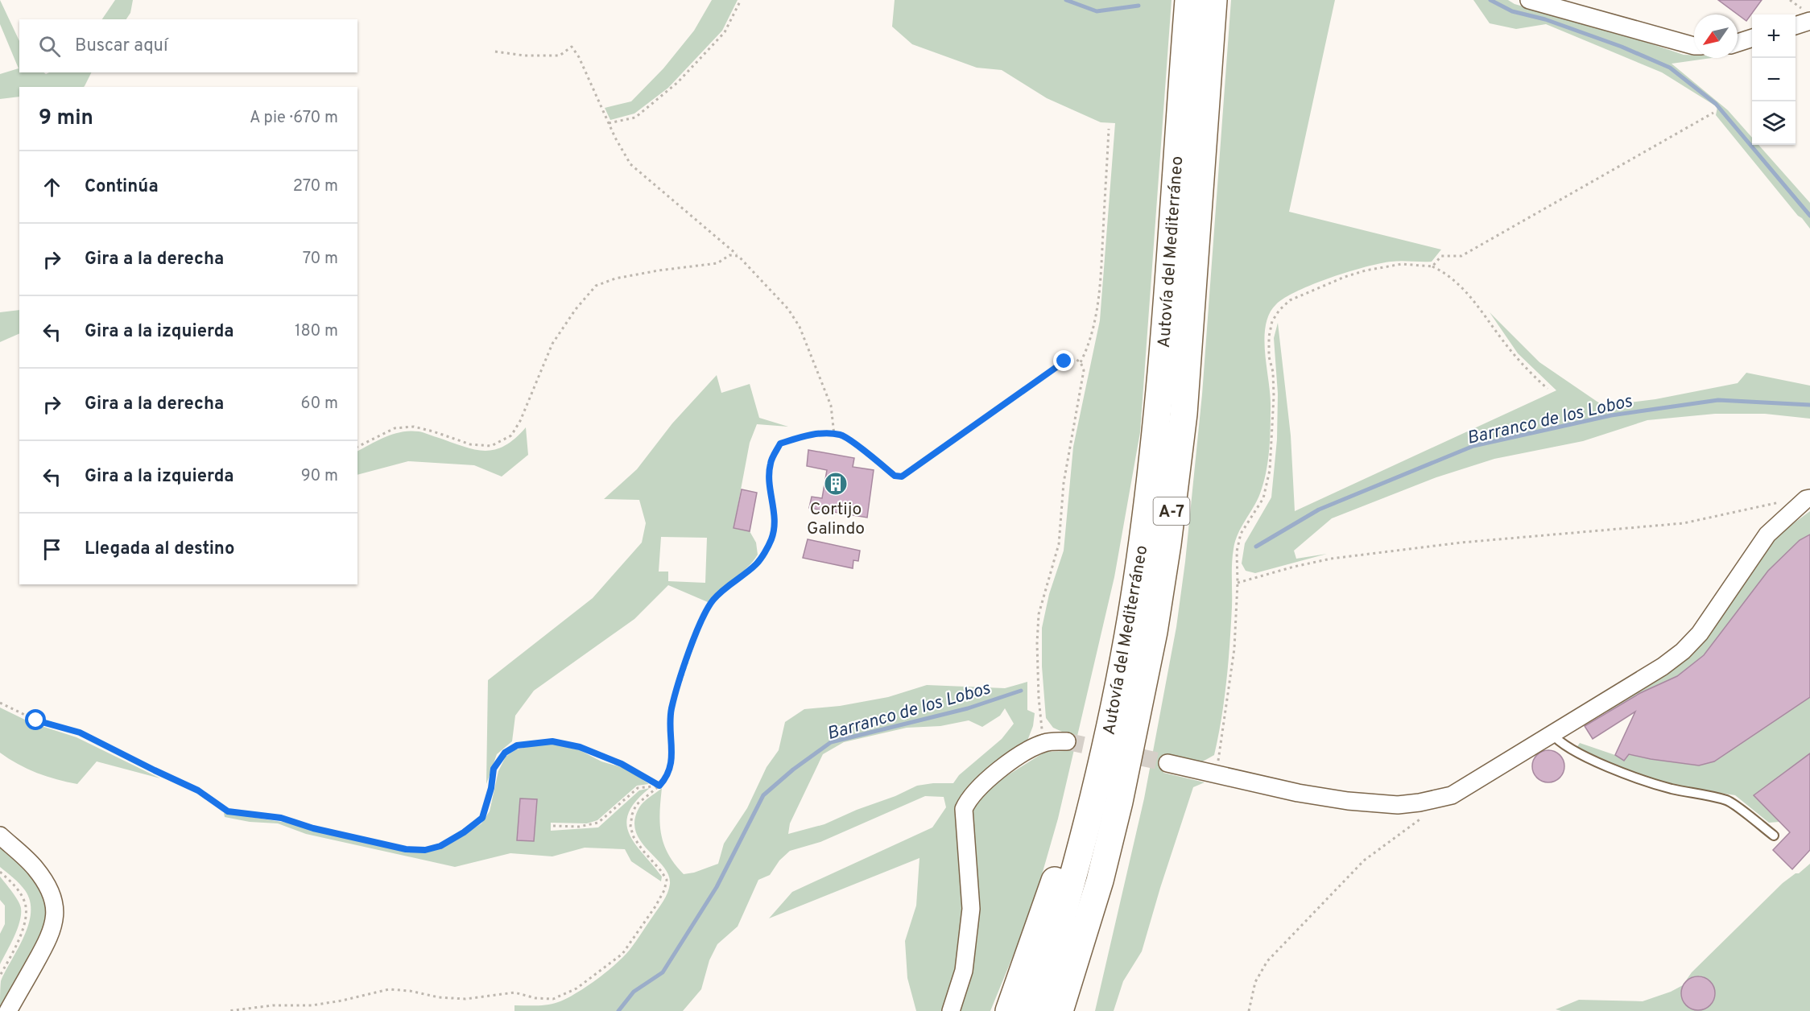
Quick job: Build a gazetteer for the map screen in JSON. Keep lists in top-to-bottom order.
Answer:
{
  "streets": {
    "highway": ["Autovía del Mediterráneo", "A-7"]
  },
  "water": ["Barranco de los Lobos"],
  "places": {
    "building": ["Cortijo Galindo"]
  },
  "north": "bottom left",
  "page": {
    "map_buttons": ["+", "−"],
    "search": "Buscar aquí",
    "heading": ["9 min", "A pie · 670 m"],
    "list": [
      ["Continúa", "270 m"],
      ["Gira a la derecha", "70 m"],
      ["Gira a la izquierda", "180 m"],
      ["Gira a la derecha", "60 m"],
      ["Gira a la izquierda", "90 m"],
      "Llegada al destino"
    ]
  }
}
